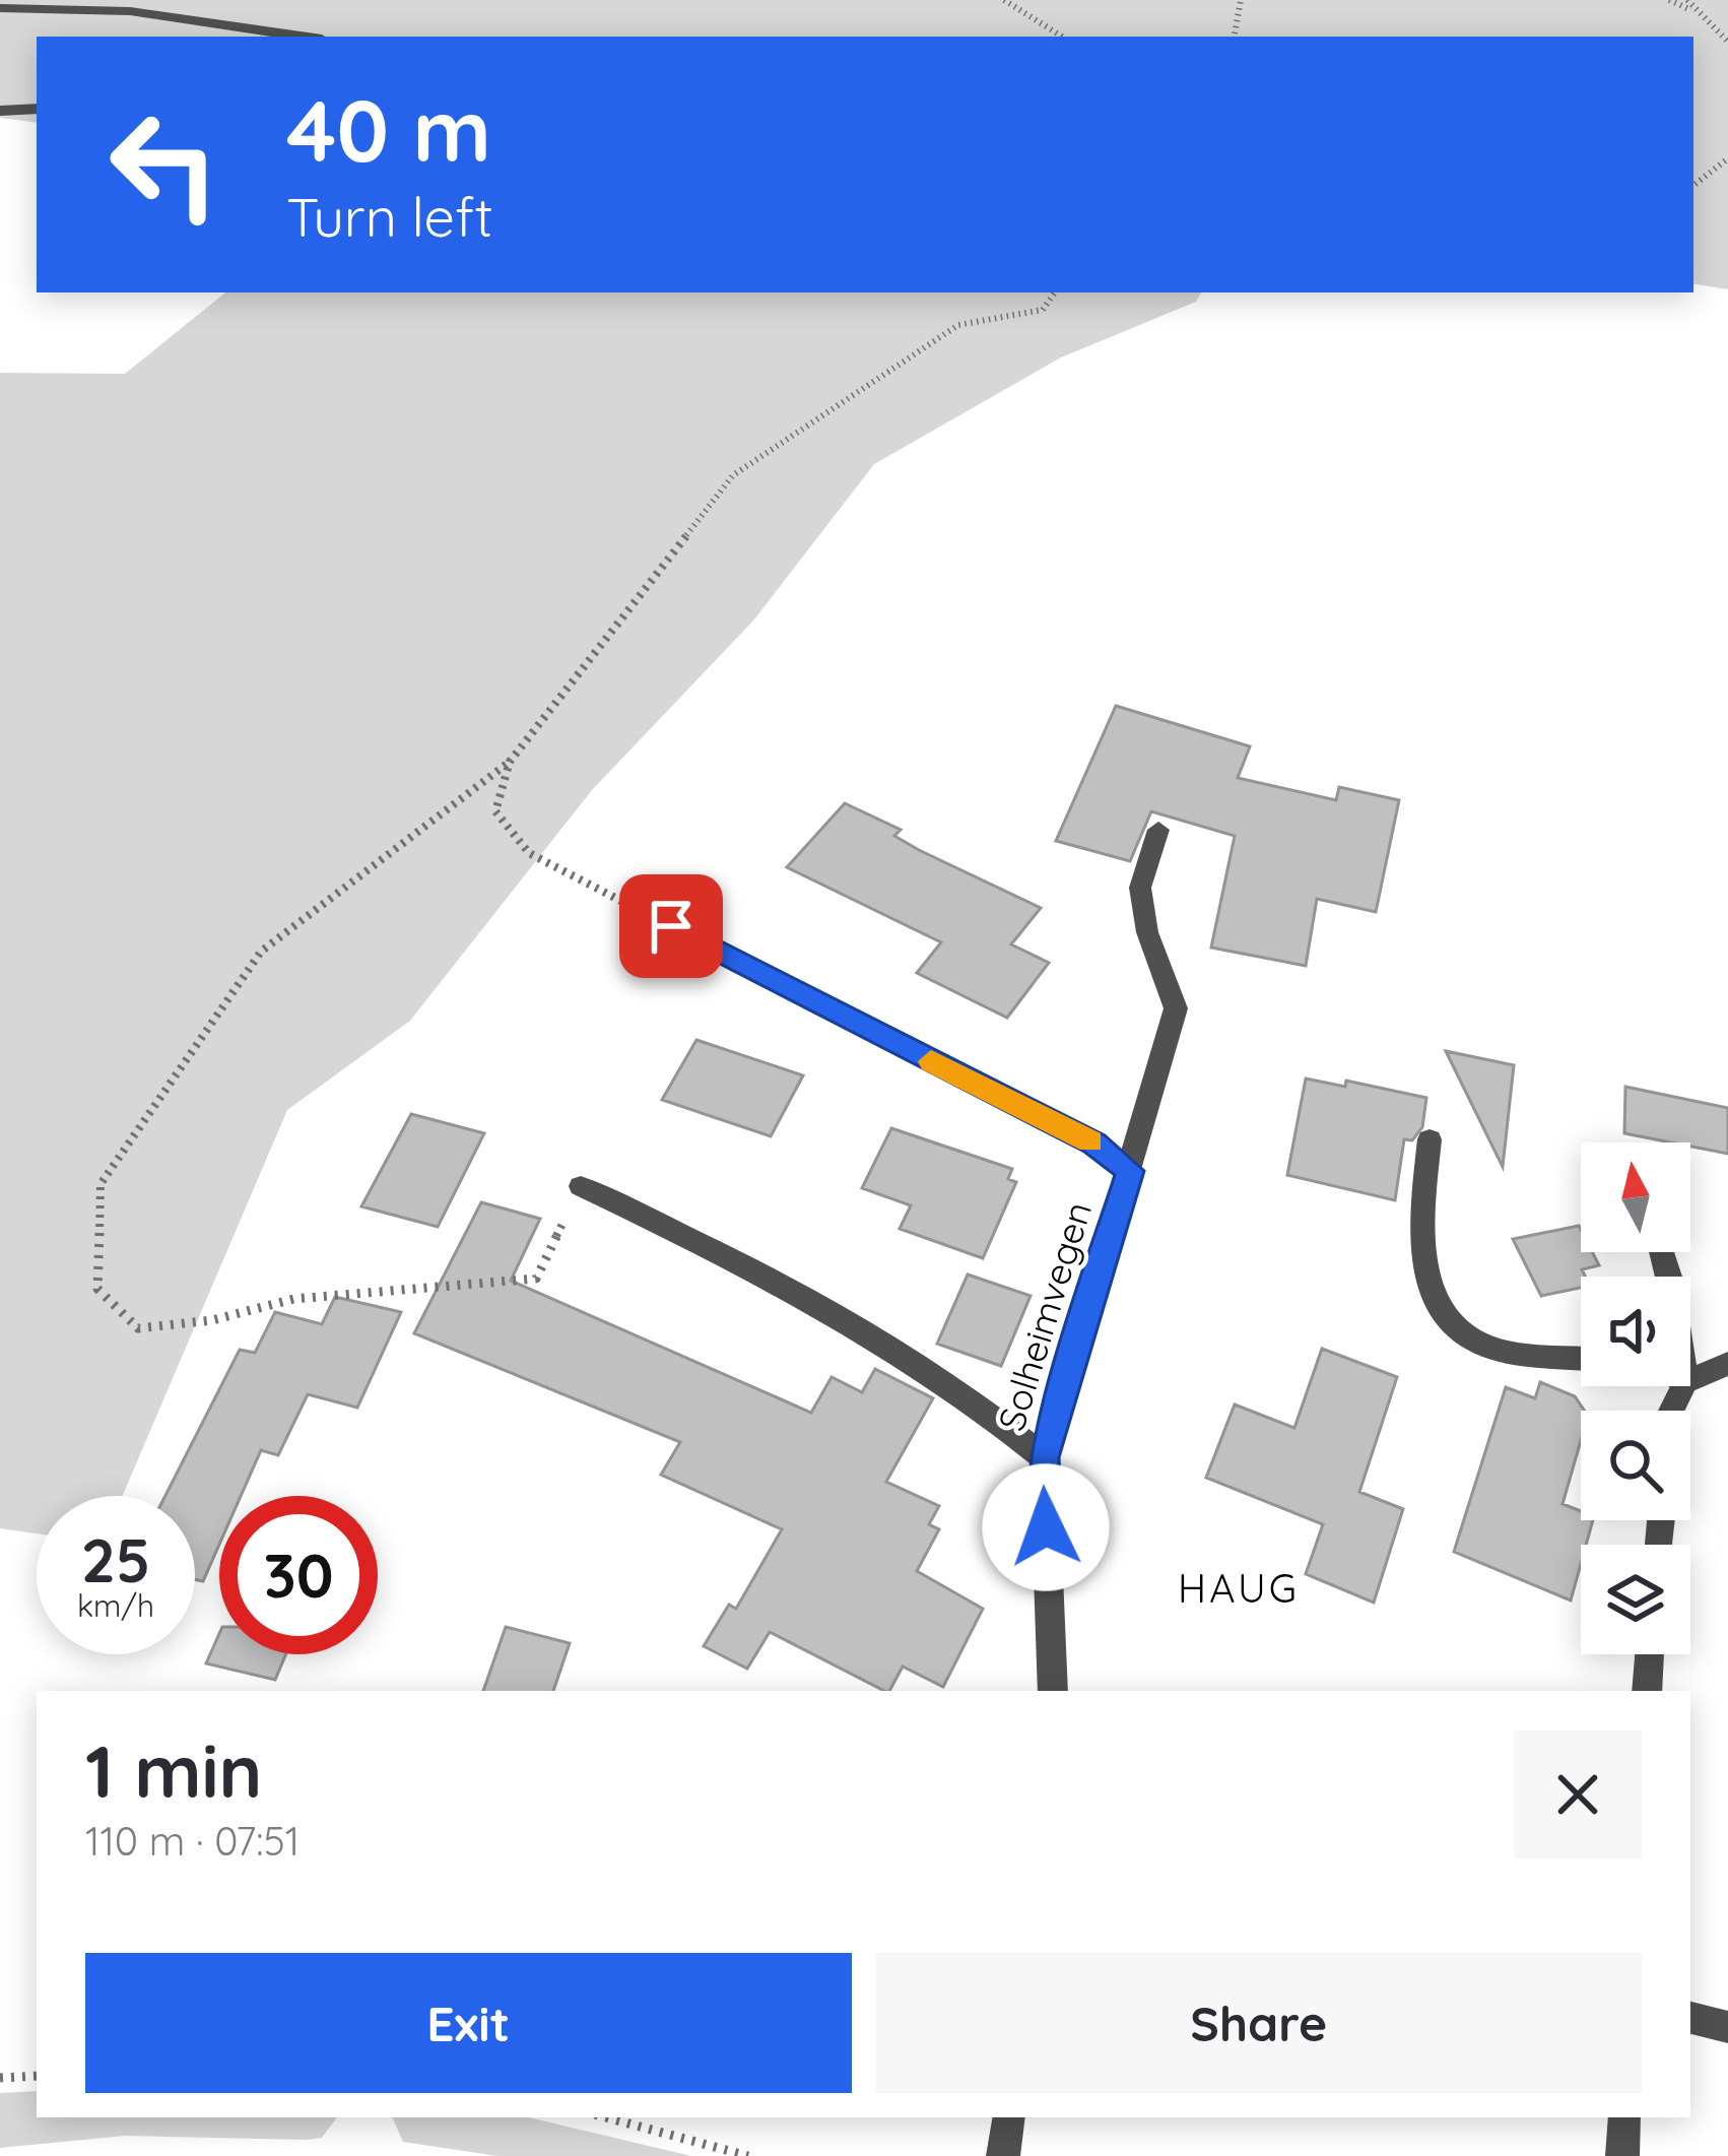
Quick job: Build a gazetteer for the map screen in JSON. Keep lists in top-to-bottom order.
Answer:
{
  "streets": {
    "street": ["Solheimvegen"]
  },
  "districts": ["HAUG"],
  "north": "top",
  "page": {
    "turn": ["40 m", "Turn left"],
    "speed": "25 km/h",
    "limit": "30",
    "heading": ["1 min", "110 m · 07:51"],
    "buttons": ["Exit", "Share"]
  }
}
